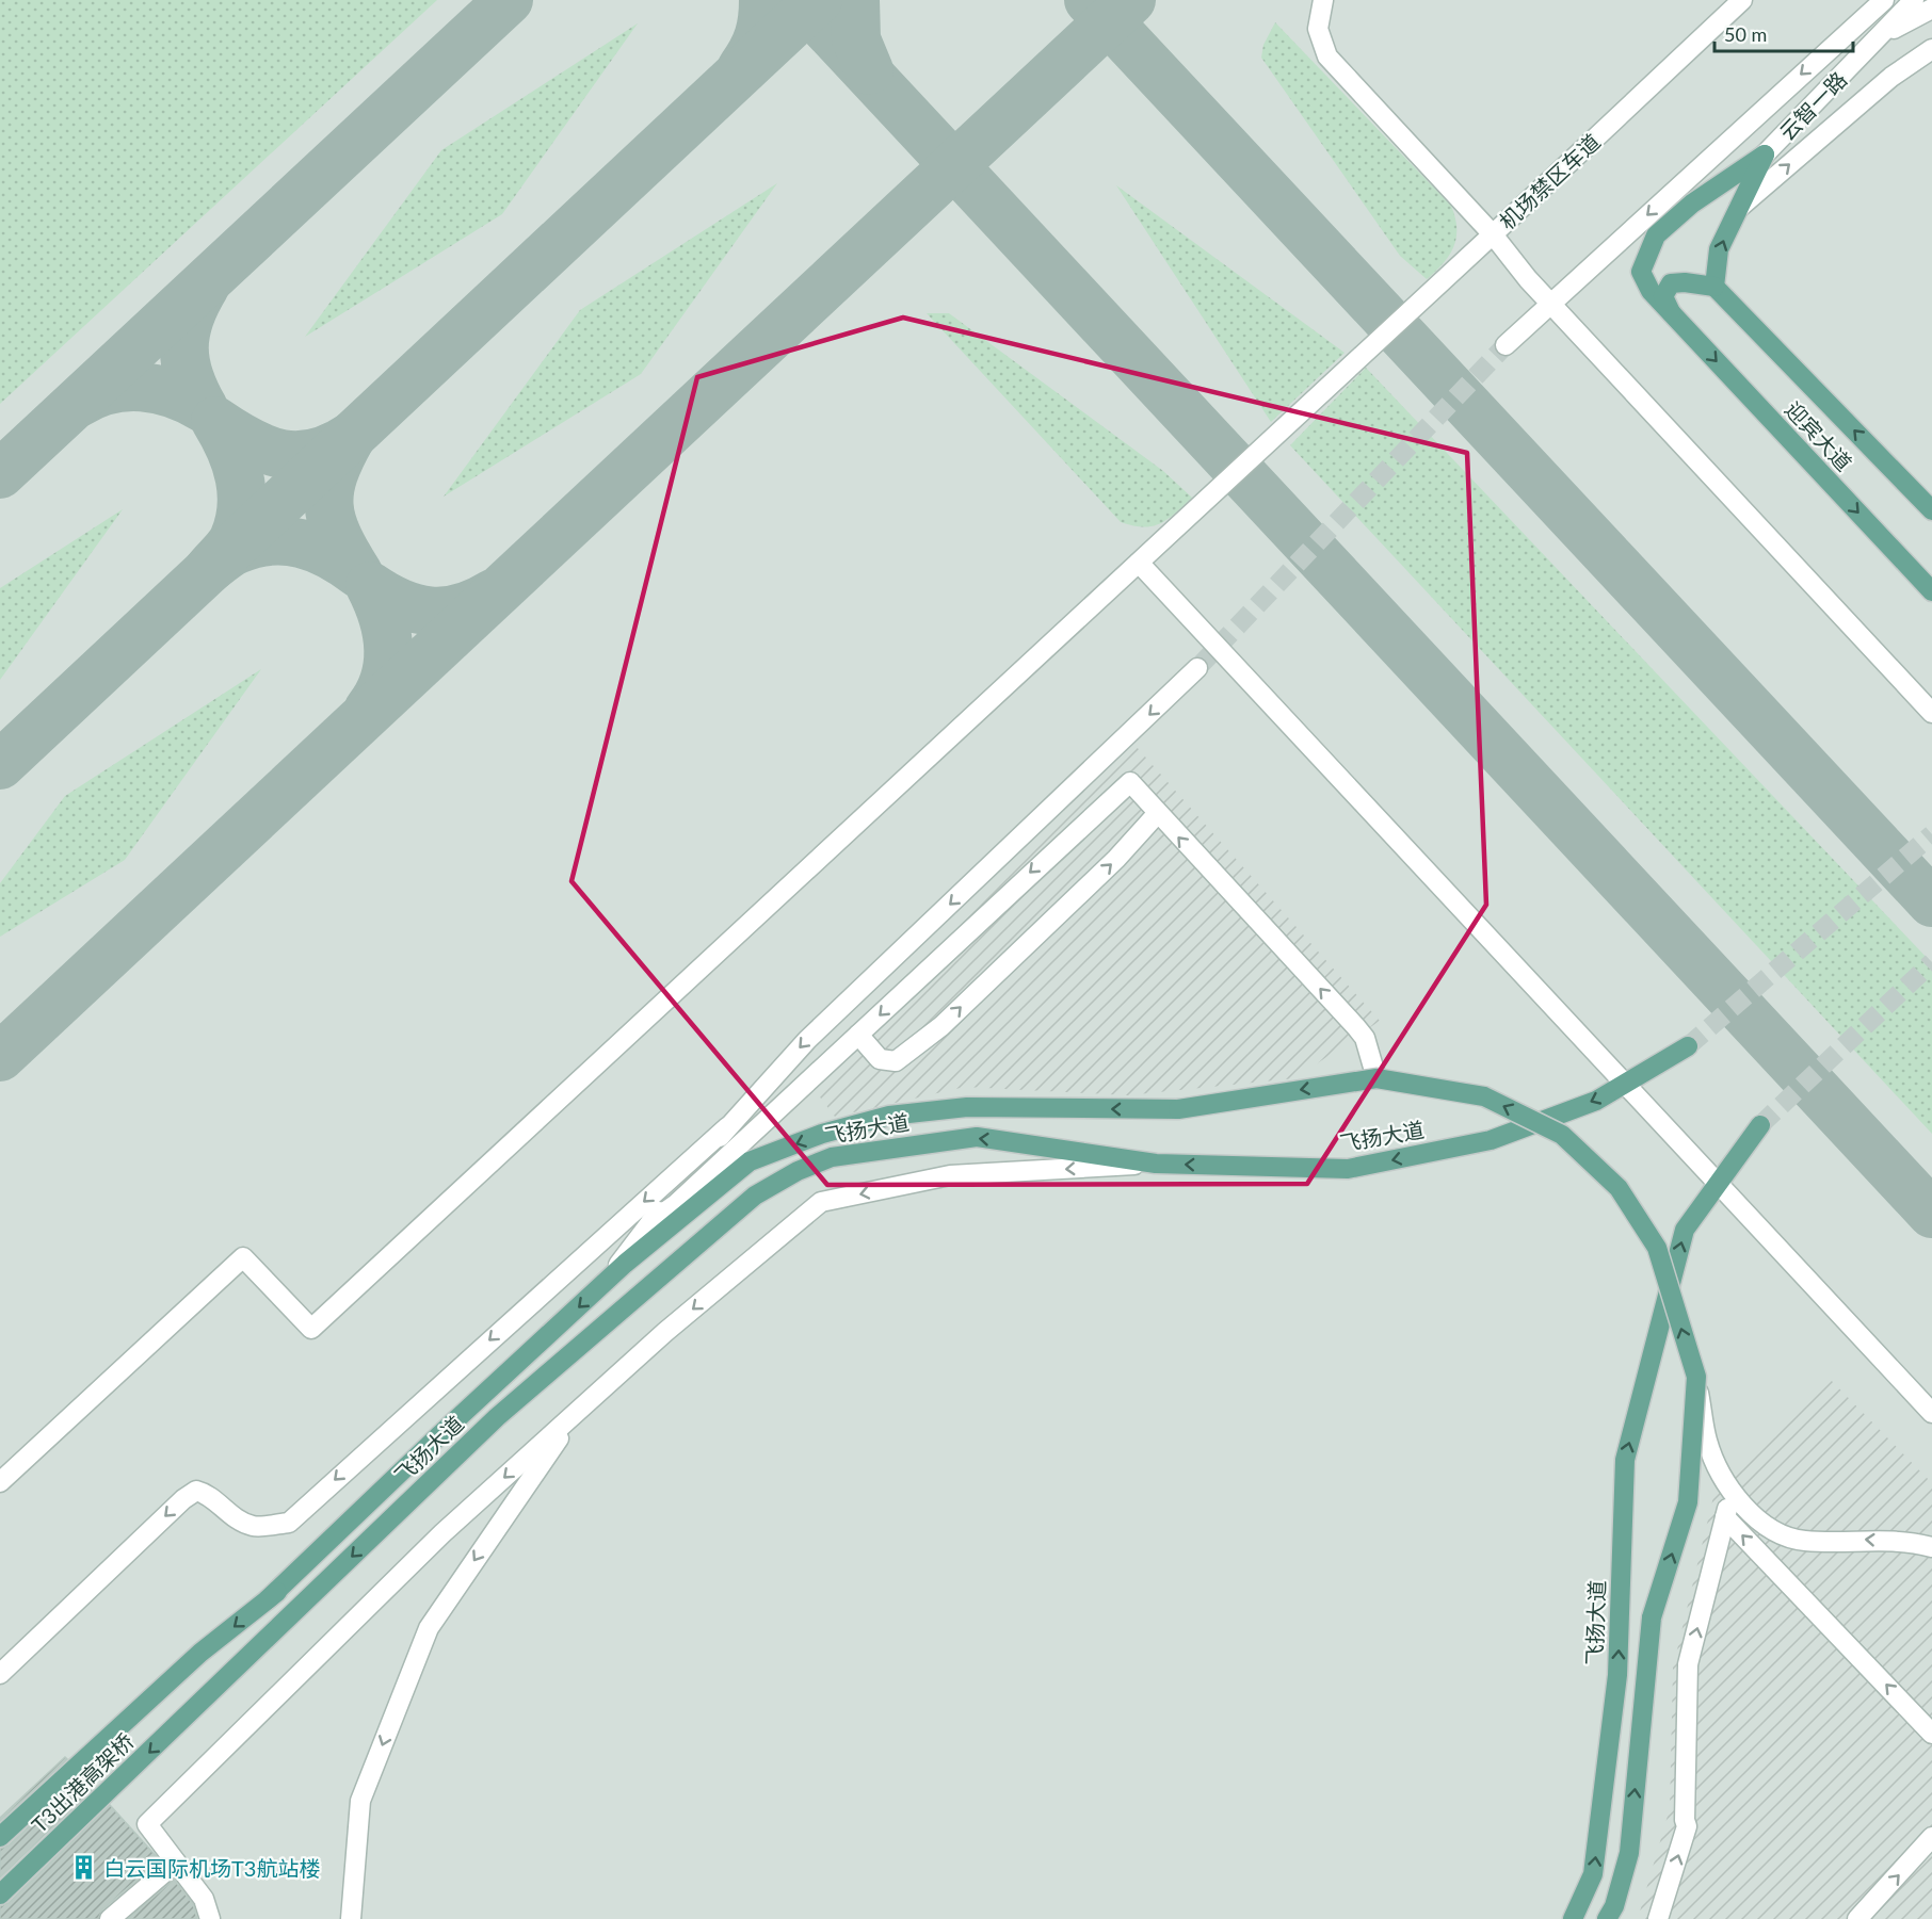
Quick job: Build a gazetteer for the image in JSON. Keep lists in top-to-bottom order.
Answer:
{
  "streets": {
    "main road": ["迎宾大道", "飞扬大道", "T3出港高架桥"],
    "street": ["云智一路", "机场禁区车道"]
  },
  "crossings": [
    ["云智一路", "迎宾大道"],
    ["飞扬大道", "T3出港高架桥"]
  ],
  "places": {
    "building": ["白云国际机场T3航站楼"]
  },
  "scale_bar": "50 m"
}
